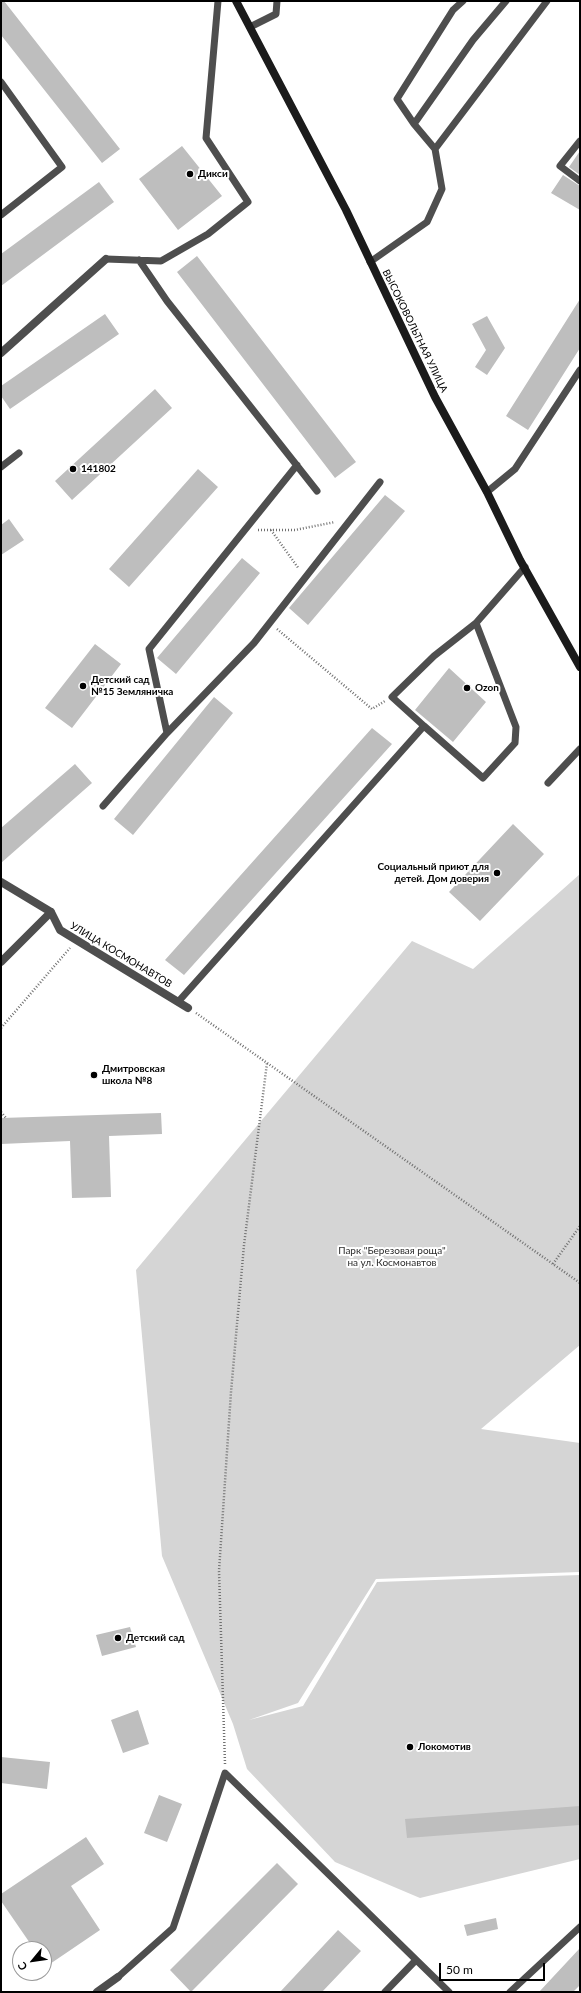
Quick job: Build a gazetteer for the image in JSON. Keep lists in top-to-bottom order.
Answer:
{
  "streets": {
    "main road": ["ВЫСОКОВОЛЬТНАЯ УЛИЦА"],
    "street": ["УЛИЦА КОСМОНАВТОВ"]
  },
  "parks": ["Парк \"Березовая роща\" на ул. Космонавтов"],
  "places": [
    "Дикси",
    "141802",
    "Детский сад №15 Земляничка",
    "Ozon",
    "Социальный приют для детей. Дом доверия",
    "Дмитровская школа №8",
    "Детский сад",
    "Локомотив"
  ],
  "scale_bar": "50 m",
  "north": "bottom left"
}
